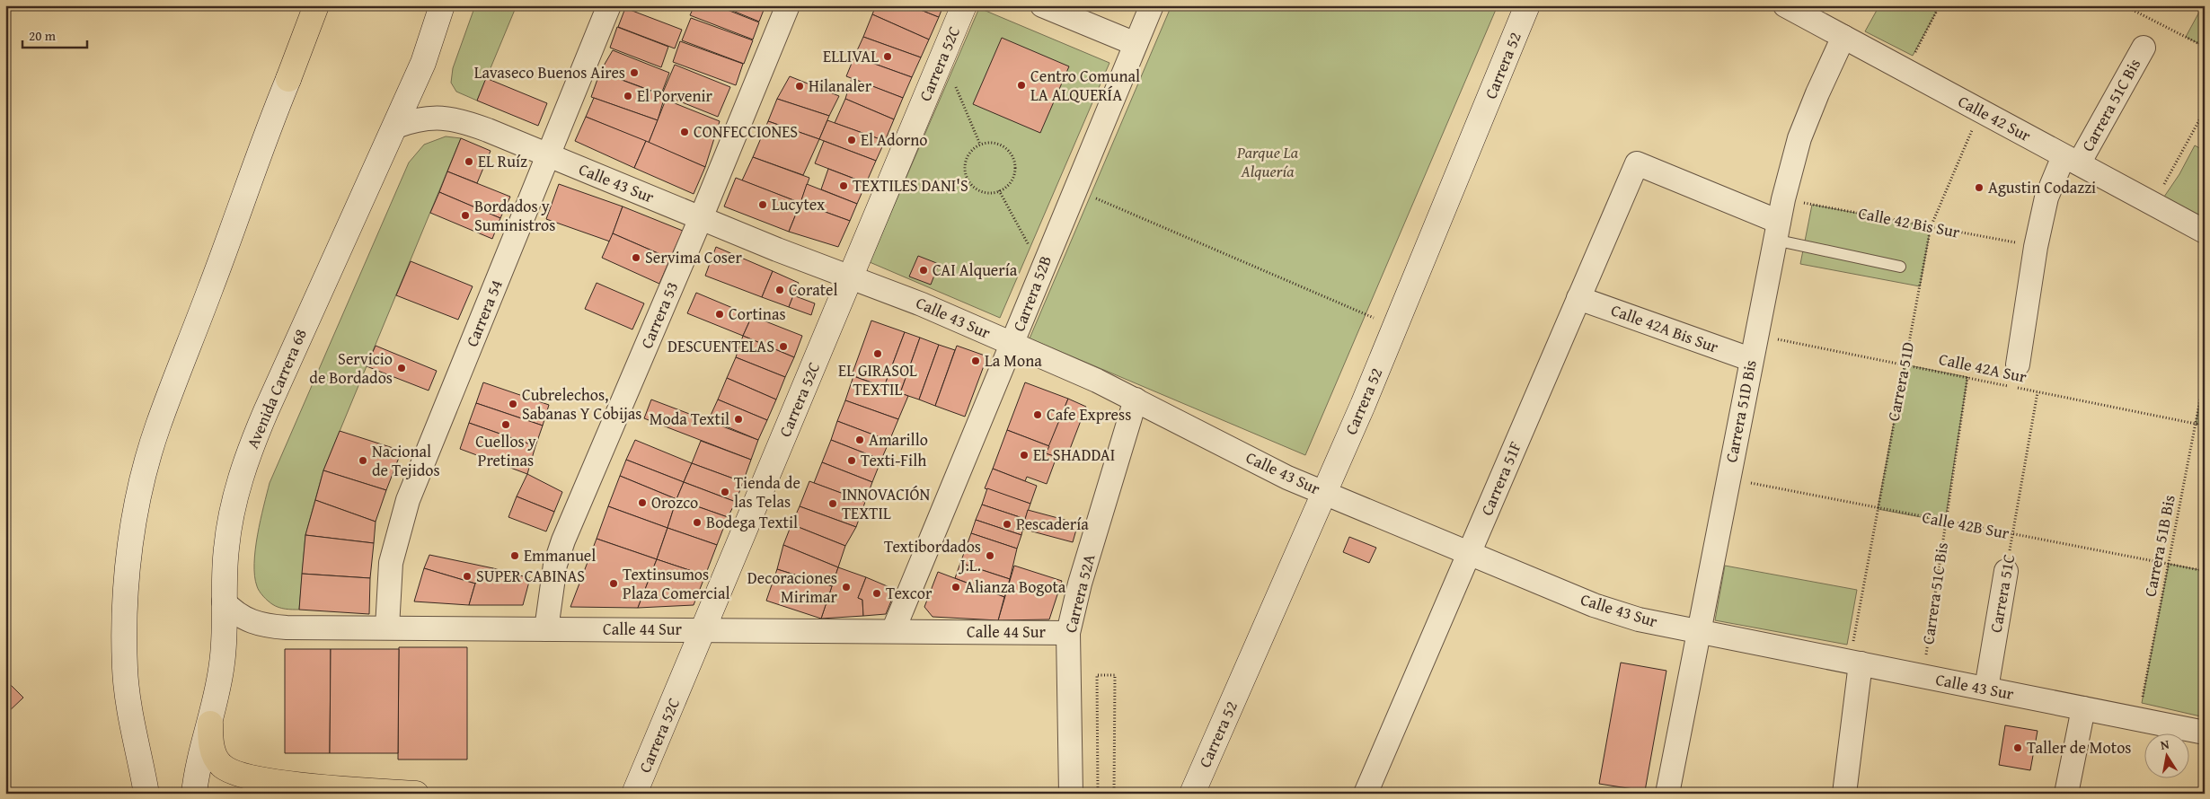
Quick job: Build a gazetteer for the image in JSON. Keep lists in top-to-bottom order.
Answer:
{
  "streets": {
    "street": [
      "Carrera 52C",
      "Carrera 52",
      "Carrera 51C Bis",
      "Calle 42 Sur",
      "Calle 43 Sur",
      "Carrera 52B",
      "Carrera 54",
      "Carrera 53",
      "Calle 42A Bis Sur",
      "Avenida Carrera 68",
      "Carrera 51D Bis",
      "Carrera 51F",
      "Carrera 52A",
      "Carrera 51C",
      "Calle 44 Sur"
    ],
    "path": [
      "Calle 42 Bis Sur",
      "Calle 42A Sur",
      "Carrera 51D",
      "Calle 42B Sur",
      "Carrera 51B Bis"
    ]
  },
  "crossings": [
    ["Carrera 52C", "Calle 43 Sur"],
    ["Carrera 52C", "Calle 44 Sur"],
    ["Carrera 52", "Calle 43 Sur"],
    ["Carrera 51C Bis", "Calle 42 Sur"],
    ["Carrera 51C Bis", "Calle 43 Sur"],
    ["Carrera 51C Bis", "Calle 42 Bis Sur"],
    ["Carrera 51C Bis", "Calle 42A Sur"],
    ["Carrera 51C Bis", "Calle 42B Sur"],
    ["Calle 42 Sur", "Carrera 51D"],
    ["Calle 42 Sur", "Carrera 51D Bis"],
    ["Calle 43 Sur", "Carrera 52B"],
    ["Calle 43 Sur", "Carrera 54"],
    ["Calle 43 Sur", "Carrera 53"],
    ["Calle 43 Sur", "Carrera 51D"],
    ["Calle 43 Sur", "Avenida Carrera 68"],
    ["Calle 43 Sur", "Carrera 51D Bis"],
    ["Calle 43 Sur", "Carrera 51F"],
    ["Calle 43 Sur", "Carrera 51B Bis"],
    ["Calle 43 Sur", "Carrera 52A"],
    ["Calle 43 Sur", "Carrera 51C"],
    ["Calle 42 Bis Sur", "Carrera 51D"],
    ["Calle 42 Bis Sur", "Carrera 51D Bis"],
    ["Calle 42 Bis Sur", "Carrera 51F"],
    ["Carrera 52B", "Calle 44 Sur"],
    ["Carrera 54", "Calle 44 Sur"],
    ["Carrera 53", "Calle 44 Sur"],
    ["Calle 42A Bis Sur", "Carrera 51D Bis"],
    ["Calle 42A Bis Sur", "Carrera 51F"],
    ["Calle 42A Sur", "Carrera 51D"],
    ["Calle 42A Sur", "Carrera 51D Bis"],
    ["Calle 42A Sur", "Carrera 51B Bis"],
    ["Calle 42A Sur", "Carrera 51C"],
    ["Carrera 51D", "Calle 42B Sur"],
    ["Avenida Carrera 68", "Calle 44 Sur"],
    ["Carrera 51D Bis", "Carrera 51F"],
    ["Carrera 51D Bis", "Calle 42B Sur"],
    ["Calle 42B Sur", "Carrera 51B Bis"],
    ["Calle 42B Sur", "Carrera 51C"],
    ["Carrera 52A", "Calle 44 Sur"]
  ],
  "parks": ["Parque La Alquería"],
  "places": [
    "ELLIVAL",
    "Lavaseco Buenos Aires",
    "Centro Comunal LA ALQUERÍA",
    "Hilanaler",
    "El Porvenir",
    "CONFECCIONES",
    "El Adorno",
    "EL Ruíz",
    "TEXTILES DANI'S",
    "Agustin Codazzi",
    "Lucytex",
    "Bordados y Suministros",
    "Servima Coser",
    "CAI Alquería",
    "Coratel",
    "Cortinas",
    "DESCUENTELAS",
    "EL GIRASOL TEXTIL",
    "La Mona",
    "Servicio de Bordados",
    "Cubrelechos, Sabanas Y Cobijas",
    "Cafe Express",
    "Moda Textil",
    "Cuellos y Pretinas",
    "Amarillo",
    "EL SHADDAI",
    "Nacional de Tejidos",
    "Texti-Filh",
    "Tienda de las Telas",
    "Orozco",
    "INNOVACIÓN TEXTIL",
    "Bodega Textil",
    "Pescadería",
    "Emmanuel",
    "Textibordados J.L.",
    "SUPER CABINAS",
    "Textinsumos Plaza Comercial",
    "Decoraciones Mirimar",
    "Alianza Bogota",
    "Texcor",
    "Taller de Motos"
  ],
  "scale_bar": "20 m",
  "north": "top"
}
